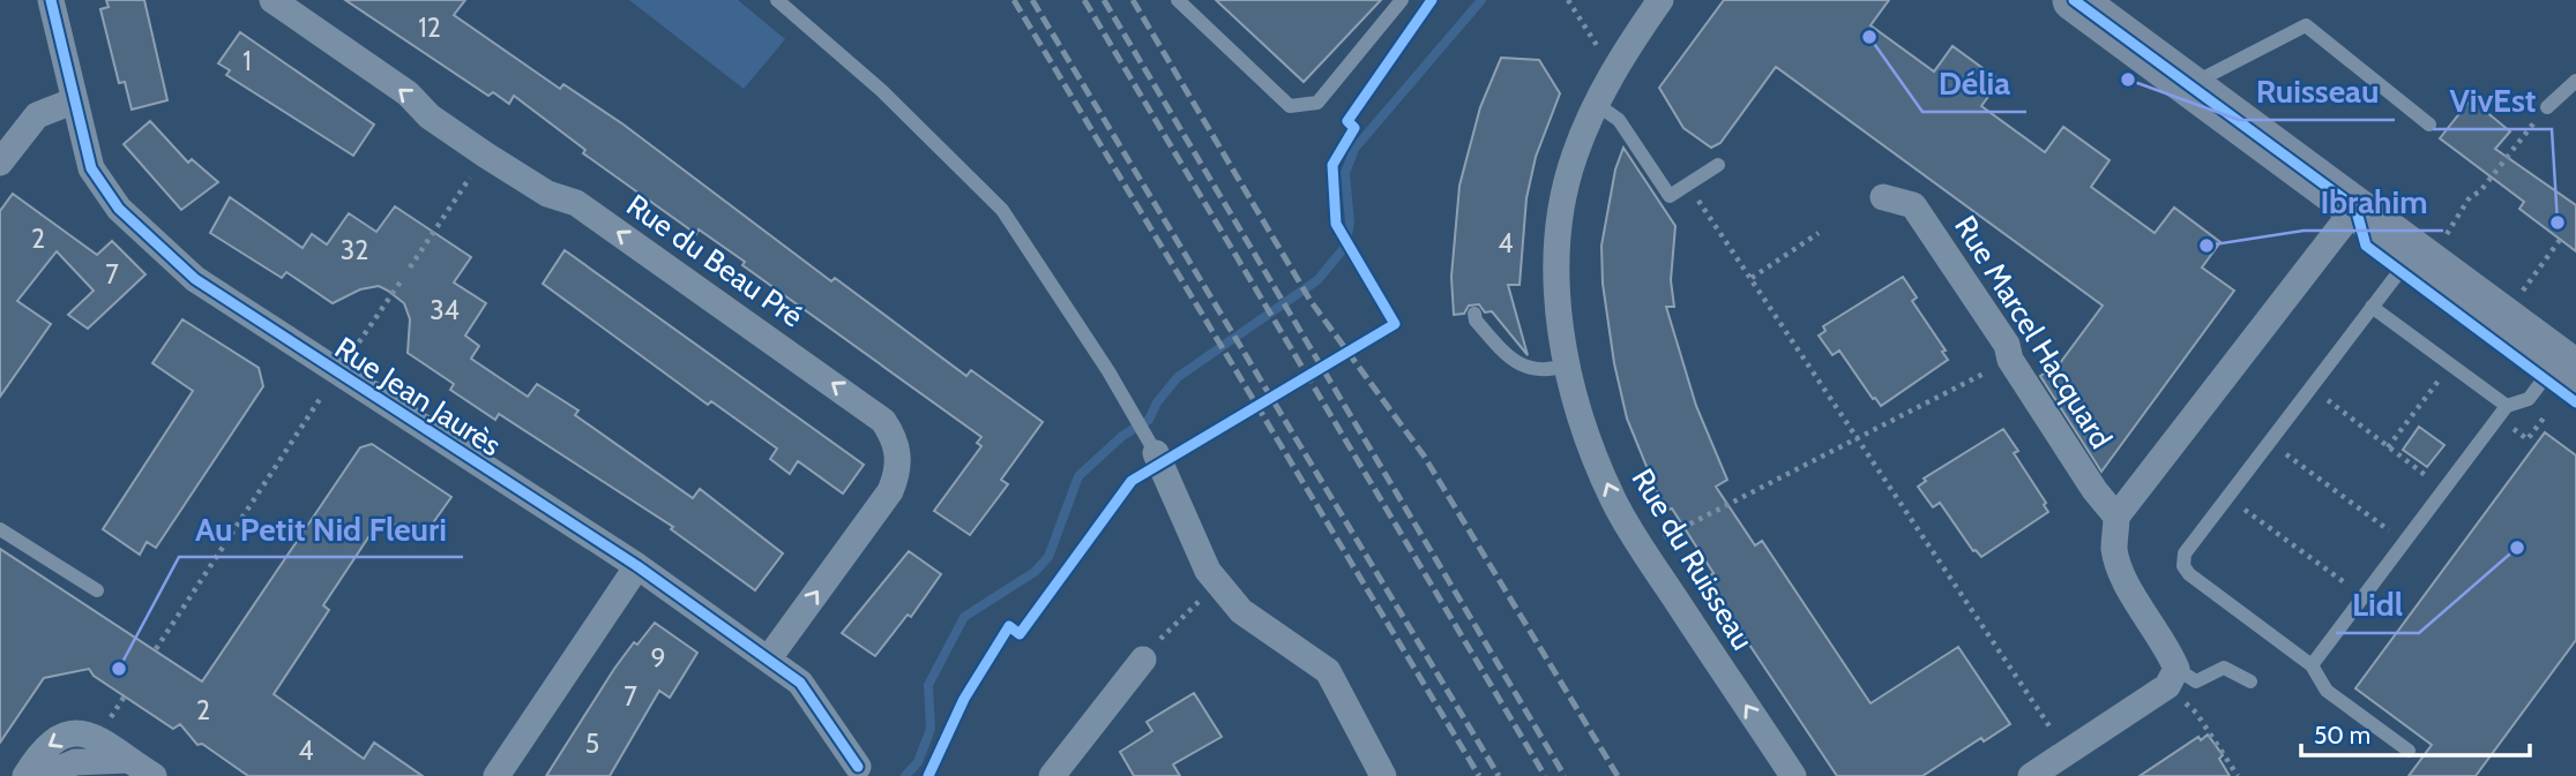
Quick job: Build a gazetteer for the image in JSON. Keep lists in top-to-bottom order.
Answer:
{
  "streets": {
    "street": [
      "Rue du Beau Pré",
      "Rue Marcel Hacquard",
      "Rue Jean Jaurès",
      "Rue du Ruisseau"
    ]
  },
  "crossings": [
    ["Rue du Beau Pré", "Rue Jean Jaurès"]
  ],
  "one_way": ["Rue du Beau Pré", "Rue du Ruisseau"],
  "places": [
    "Délia",
    "Ruisseau",
    "VivEst",
    "Ibrahim",
    "Lidl",
    "Au Petit Nid Fleuri"
  ],
  "house_numbers": [
    "12",
    "1",
    "2",
    "4",
    "32",
    "7",
    "34",
    "9",
    "7",
    "2",
    "5",
    "4"
  ],
  "scale_bar": "50 m"
}
